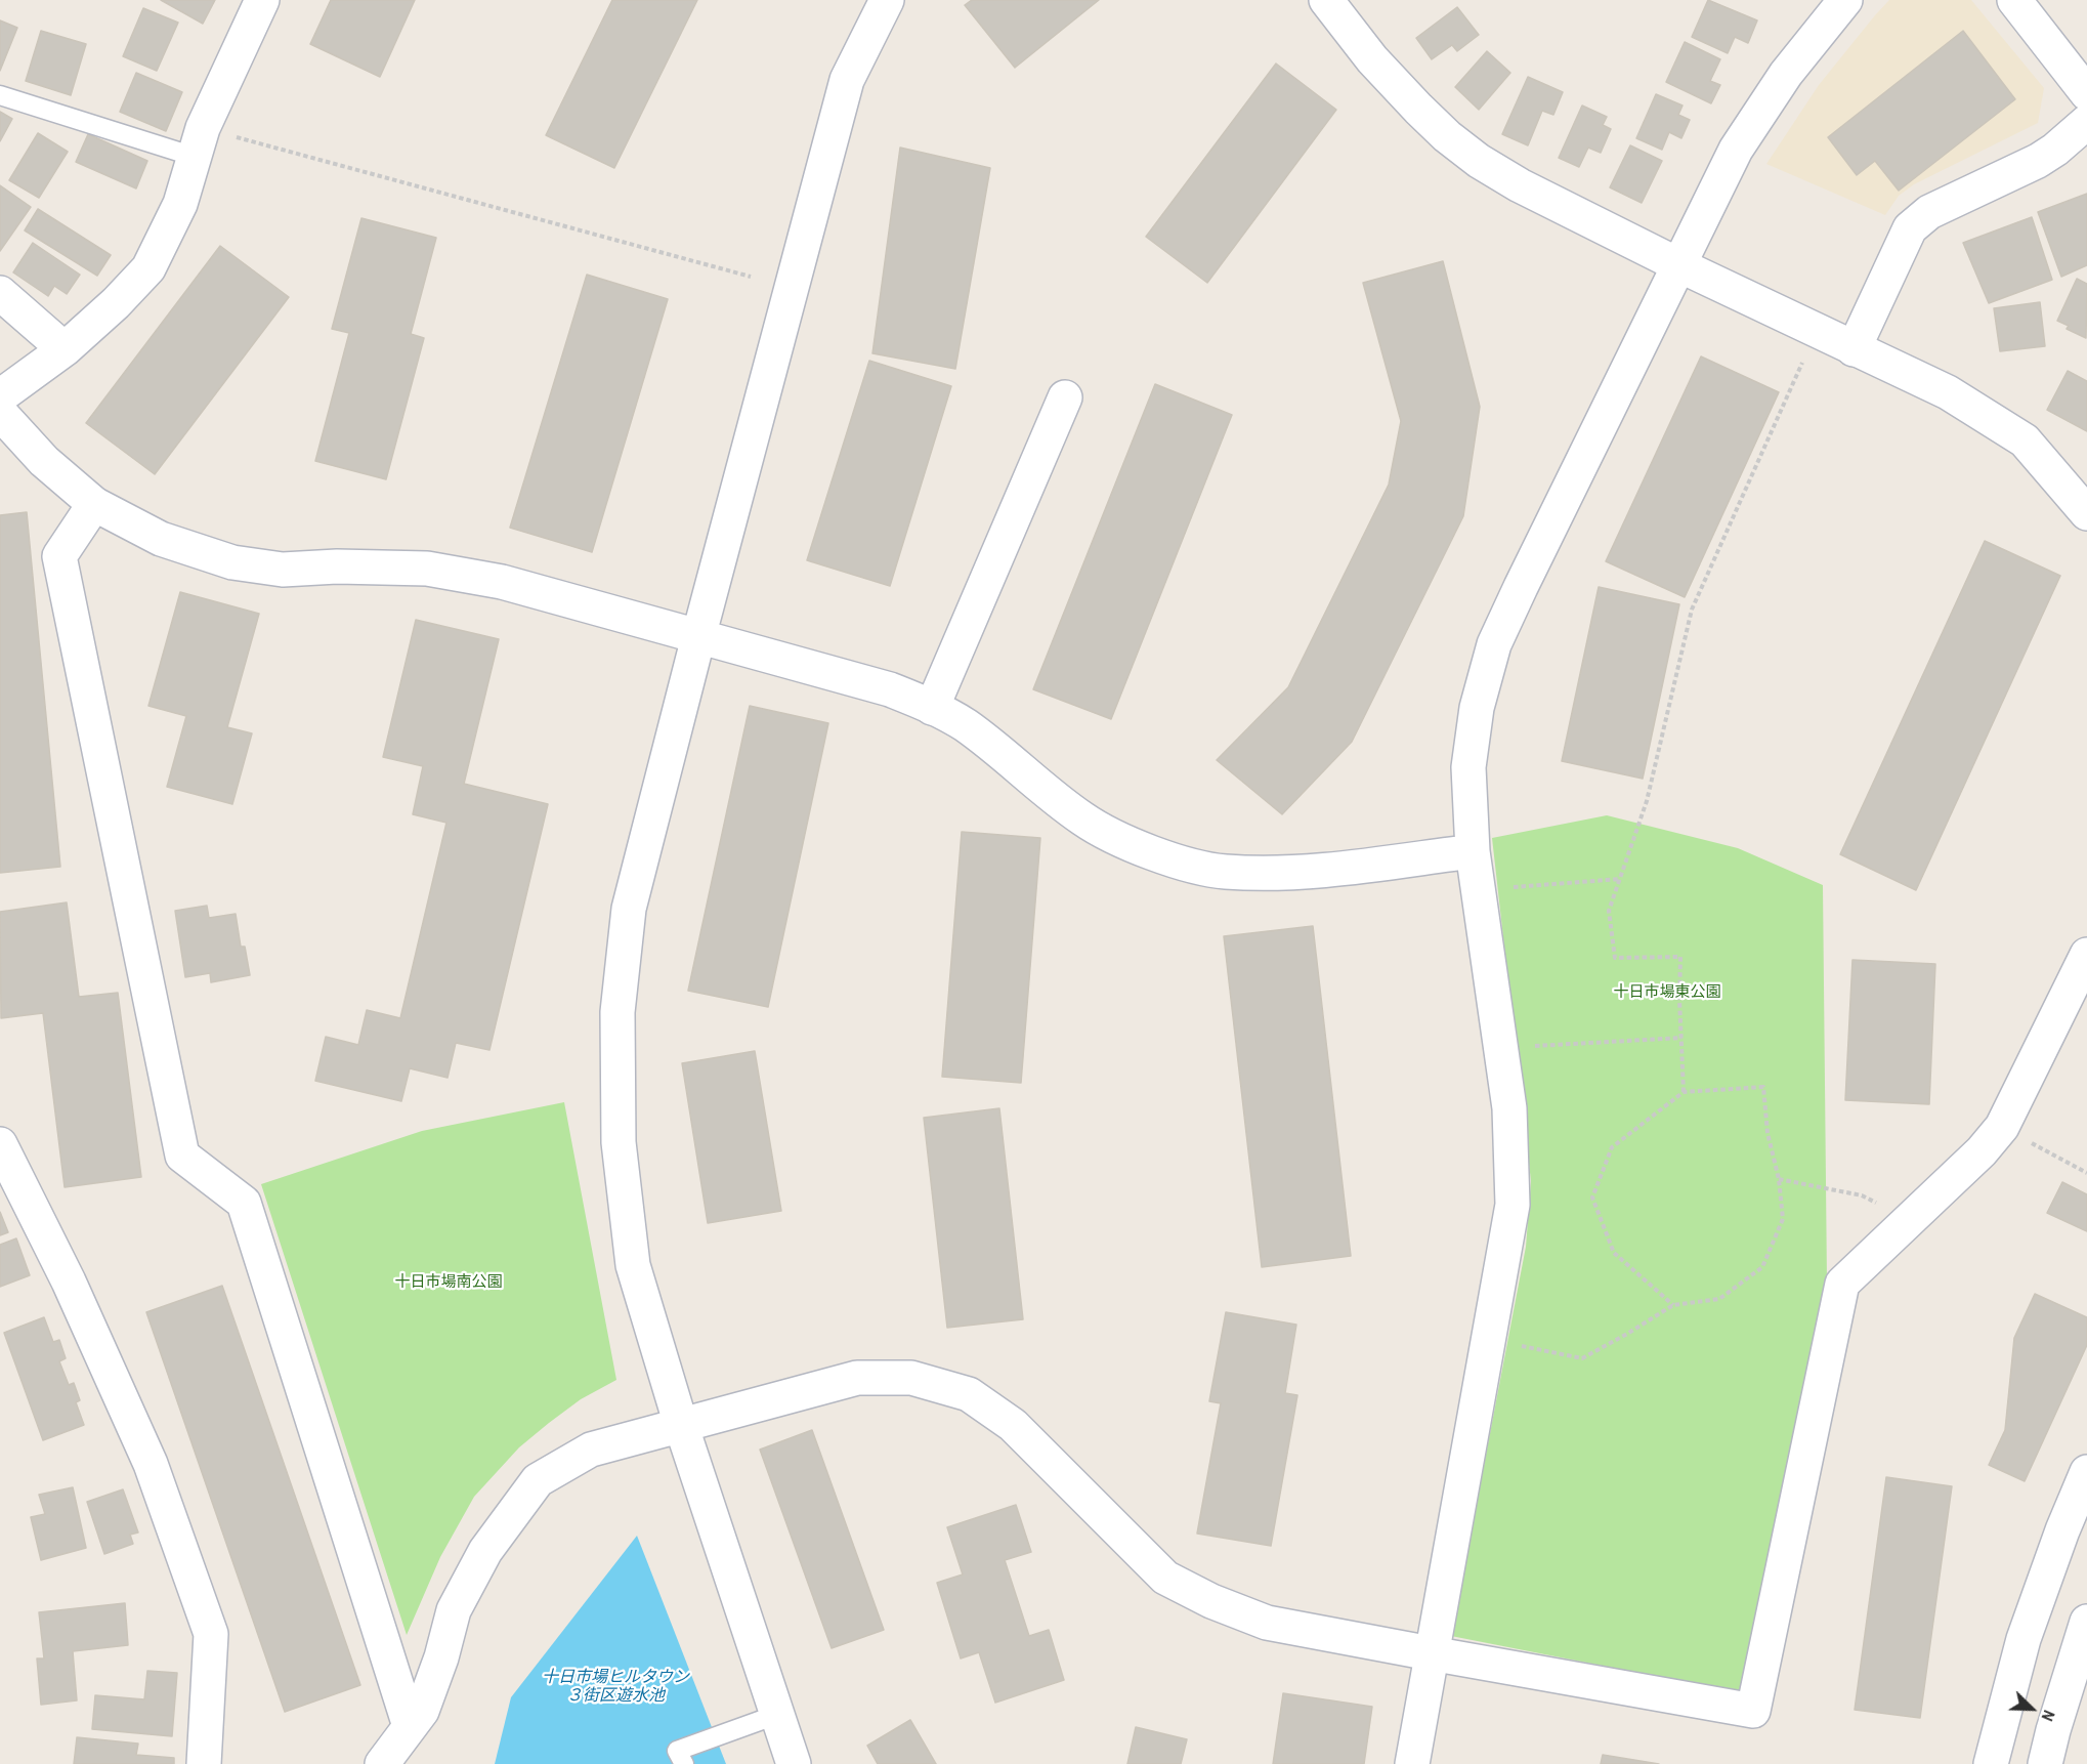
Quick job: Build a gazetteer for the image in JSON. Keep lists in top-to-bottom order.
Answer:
{
  "water": ["十日市場ヒルタウン ３街区遊水池"],
  "parks": ["十日市場東公園", "十日市場南公園"],
  "north": "bottom right"
}
